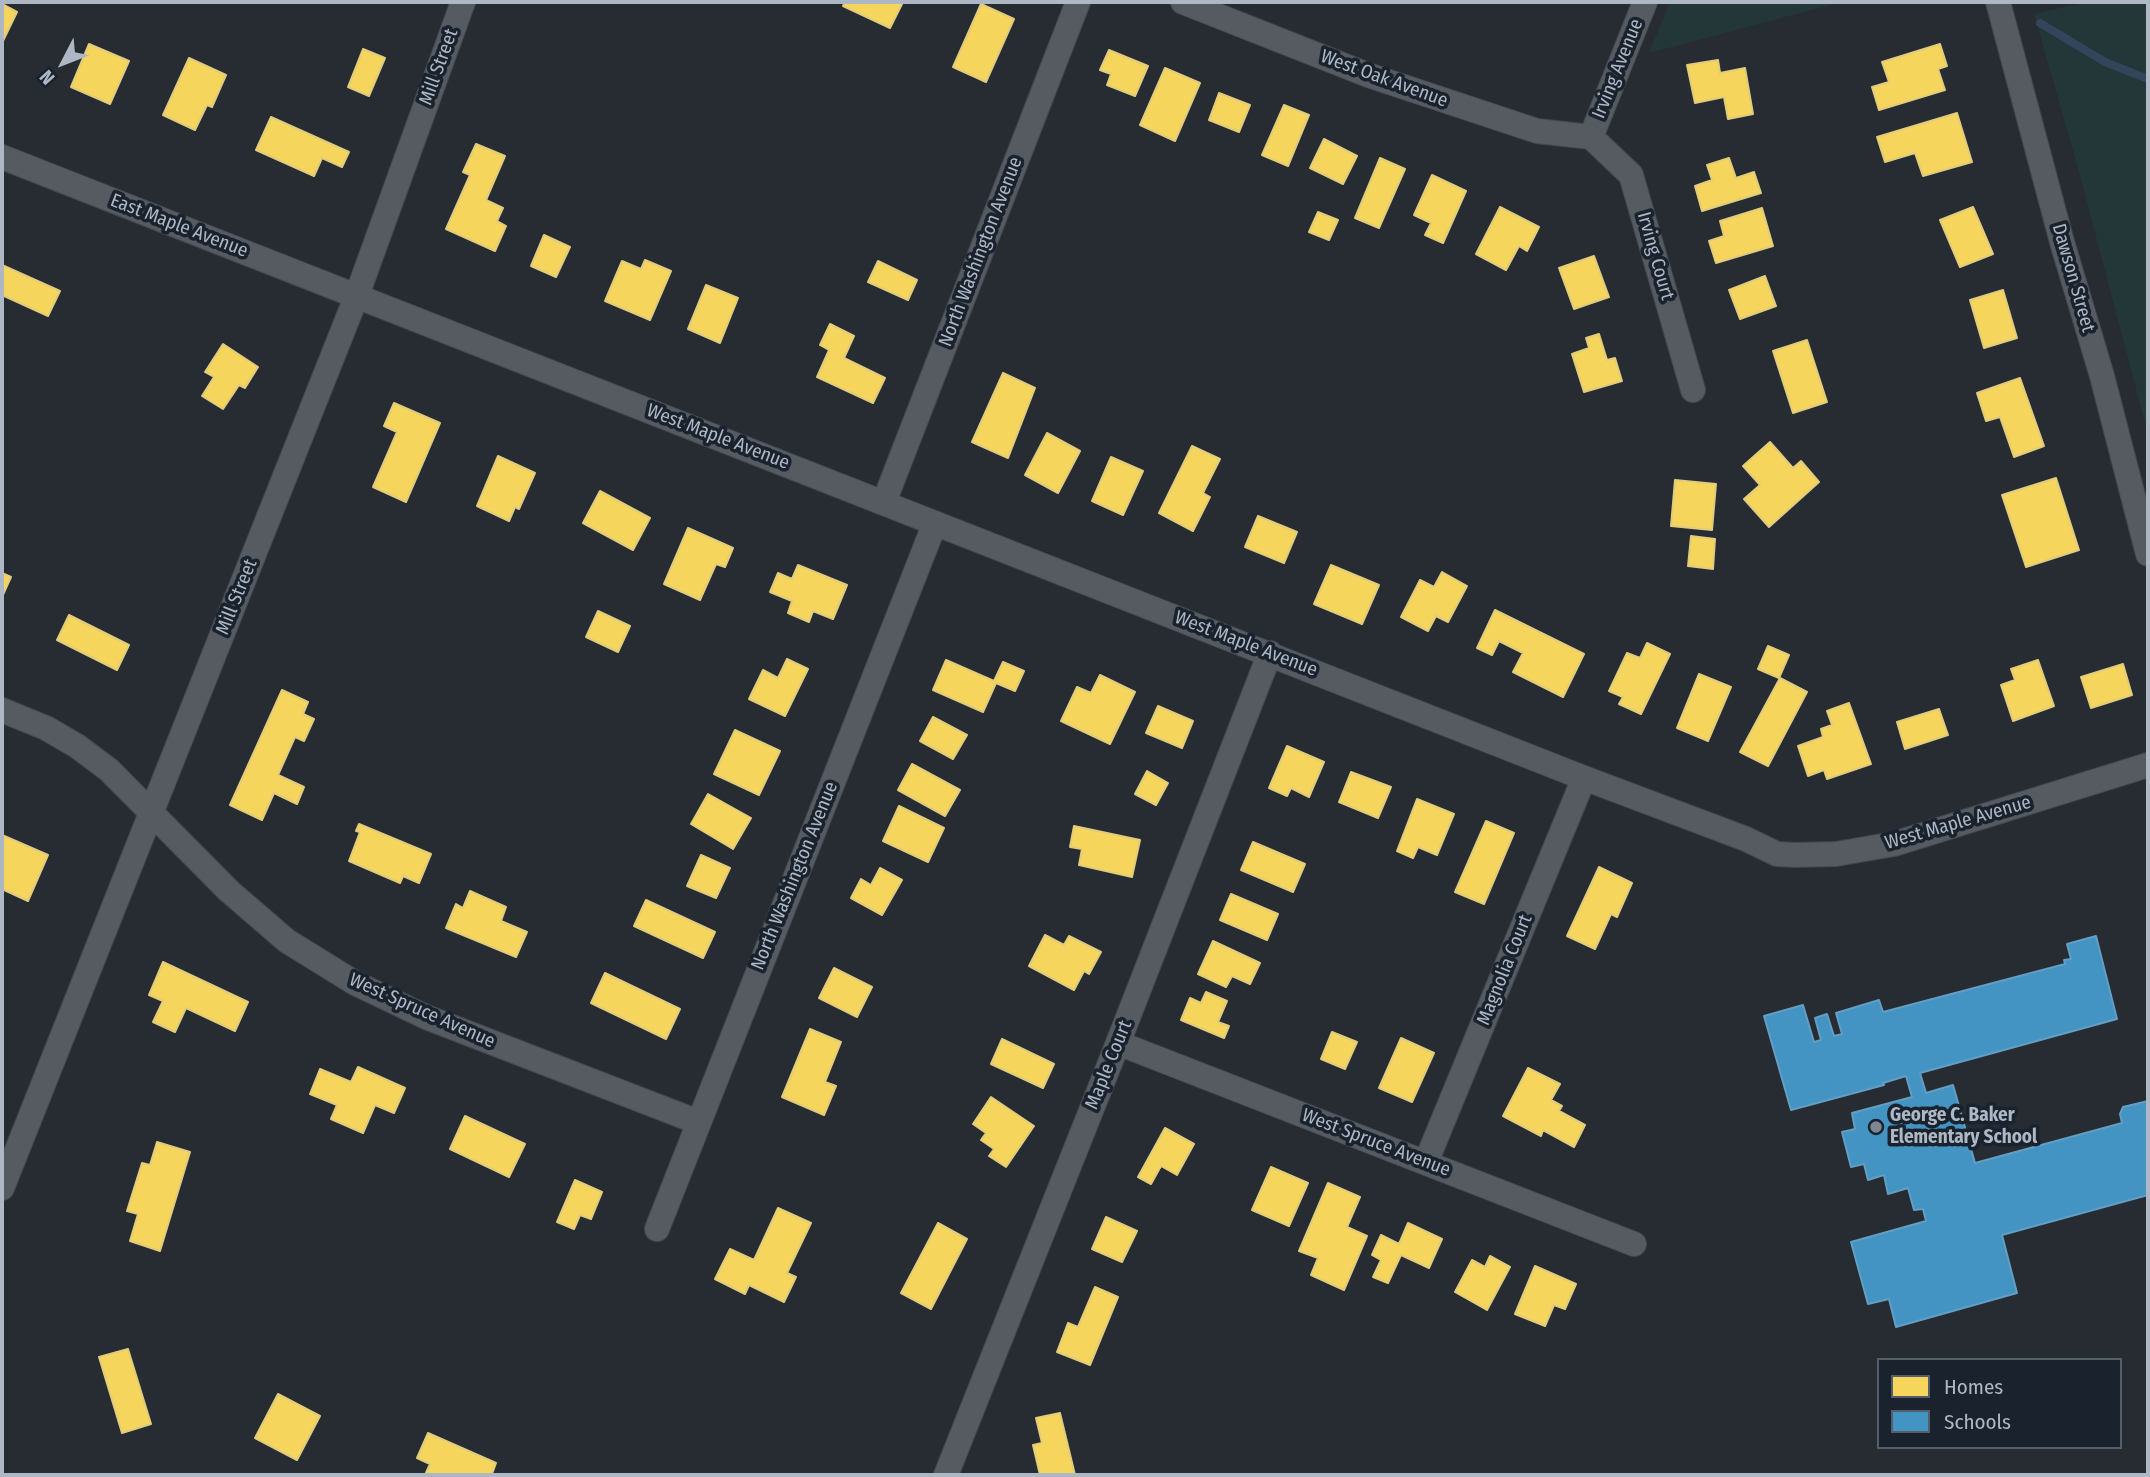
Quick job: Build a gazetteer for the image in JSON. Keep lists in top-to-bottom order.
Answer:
{
  "streets": {
    "street": [
      "Mill Street",
      "Irving Avenue",
      "West Oak Avenue",
      "East Maple Avenue",
      "North Washington Avenue",
      "Irving Court",
      "Dawson Street",
      "West Maple Avenue",
      "Magnolia Court",
      "West Spruce Avenue",
      "Maple Court"
    ]
  },
  "crossings": [
    ["Mill Street", "East Maple Avenue"],
    ["Mill Street", "West Maple Avenue"],
    ["Mill Street", "West Spruce Avenue"],
    ["Irving Avenue", "West Oak Avenue"],
    ["Irving Avenue", "Irving Court"],
    ["West Oak Avenue", "Irving Court"],
    ["East Maple Avenue", "West Maple Avenue"],
    ["North Washington Avenue", "West Maple Avenue"],
    ["North Washington Avenue", "West Spruce Avenue"],
    ["West Maple Avenue", "Magnolia Court"],
    ["West Maple Avenue", "Maple Court"],
    ["Magnolia Court", "West Spruce Avenue"],
    ["West Spruce Avenue", "Maple Court"]
  ],
  "places": ["George C. Baker Elementary School"],
  "legend": ["Homes", "Schools"],
  "north": "bottom left"
}
